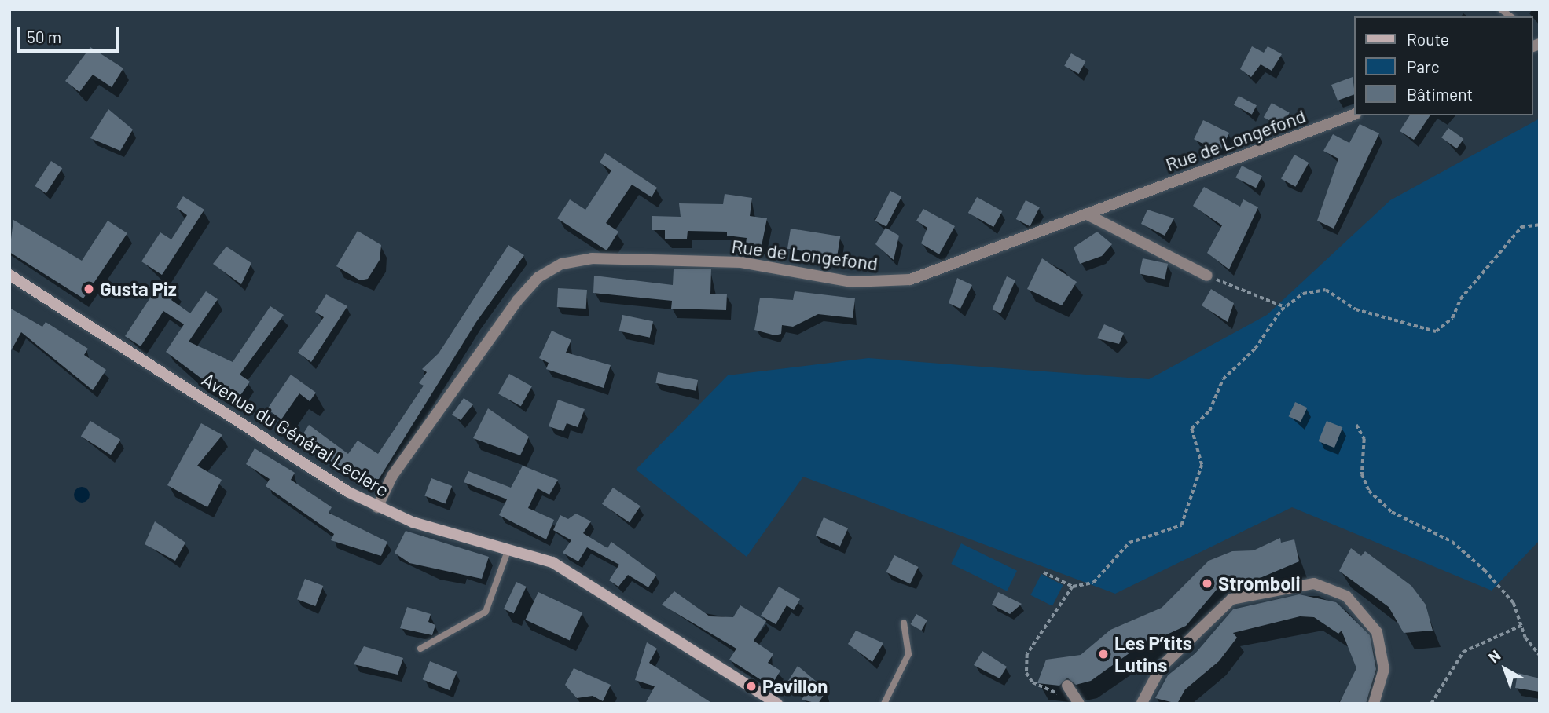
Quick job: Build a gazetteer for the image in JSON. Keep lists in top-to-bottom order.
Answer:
{
  "streets": {
    "main road": ["Avenue du Général Leclerc"],
    "street": ["Rue de Longefond"]
  },
  "crossings": [
    ["Rue de Longefond", "Avenue du Général Leclerc"]
  ],
  "places": [
    "Gusta Piz",
    "Stromboli",
    "Les P’tits Lutins",
    "Pavillon"
  ],
  "legend": ["Route", "Parc", "Bâtiment"],
  "scale_bar": "50 m",
  "north": "top left"
}
